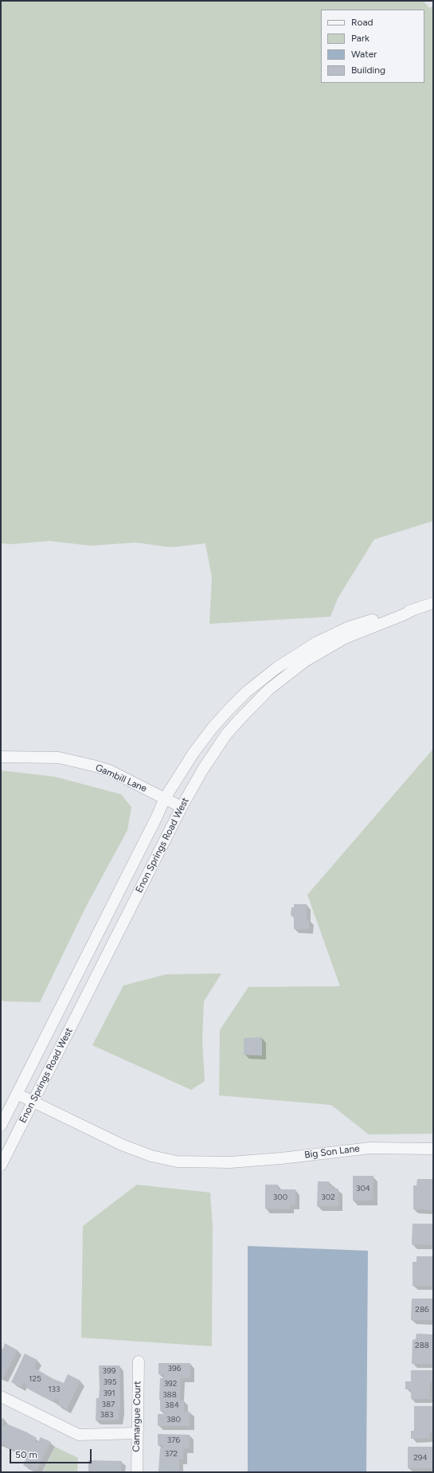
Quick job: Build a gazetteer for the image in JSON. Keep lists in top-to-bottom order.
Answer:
{
  "streets": {
    "street": [
      "Gambill Lane",
      "Enon Springs Road West",
      "Big Son Lane",
      "Camargue Court"
    ]
  },
  "crossings": [
    ["Gambill Lane", "Enon Springs Road West"],
    ["Enon Springs Road West", "Big Son Lane"]
  ],
  "house_numbers": [
    "304",
    "300",
    "302",
    "286",
    "288",
    "396",
    "399",
    "125",
    "395",
    "392",
    "133",
    "391",
    "388",
    "387",
    "384",
    "383",
    "380",
    "376",
    "372",
    "294"
  ],
  "legend": [
    "Road",
    "Park",
    "Water",
    "Building"
  ],
  "scale_bar": "50 m"
}
